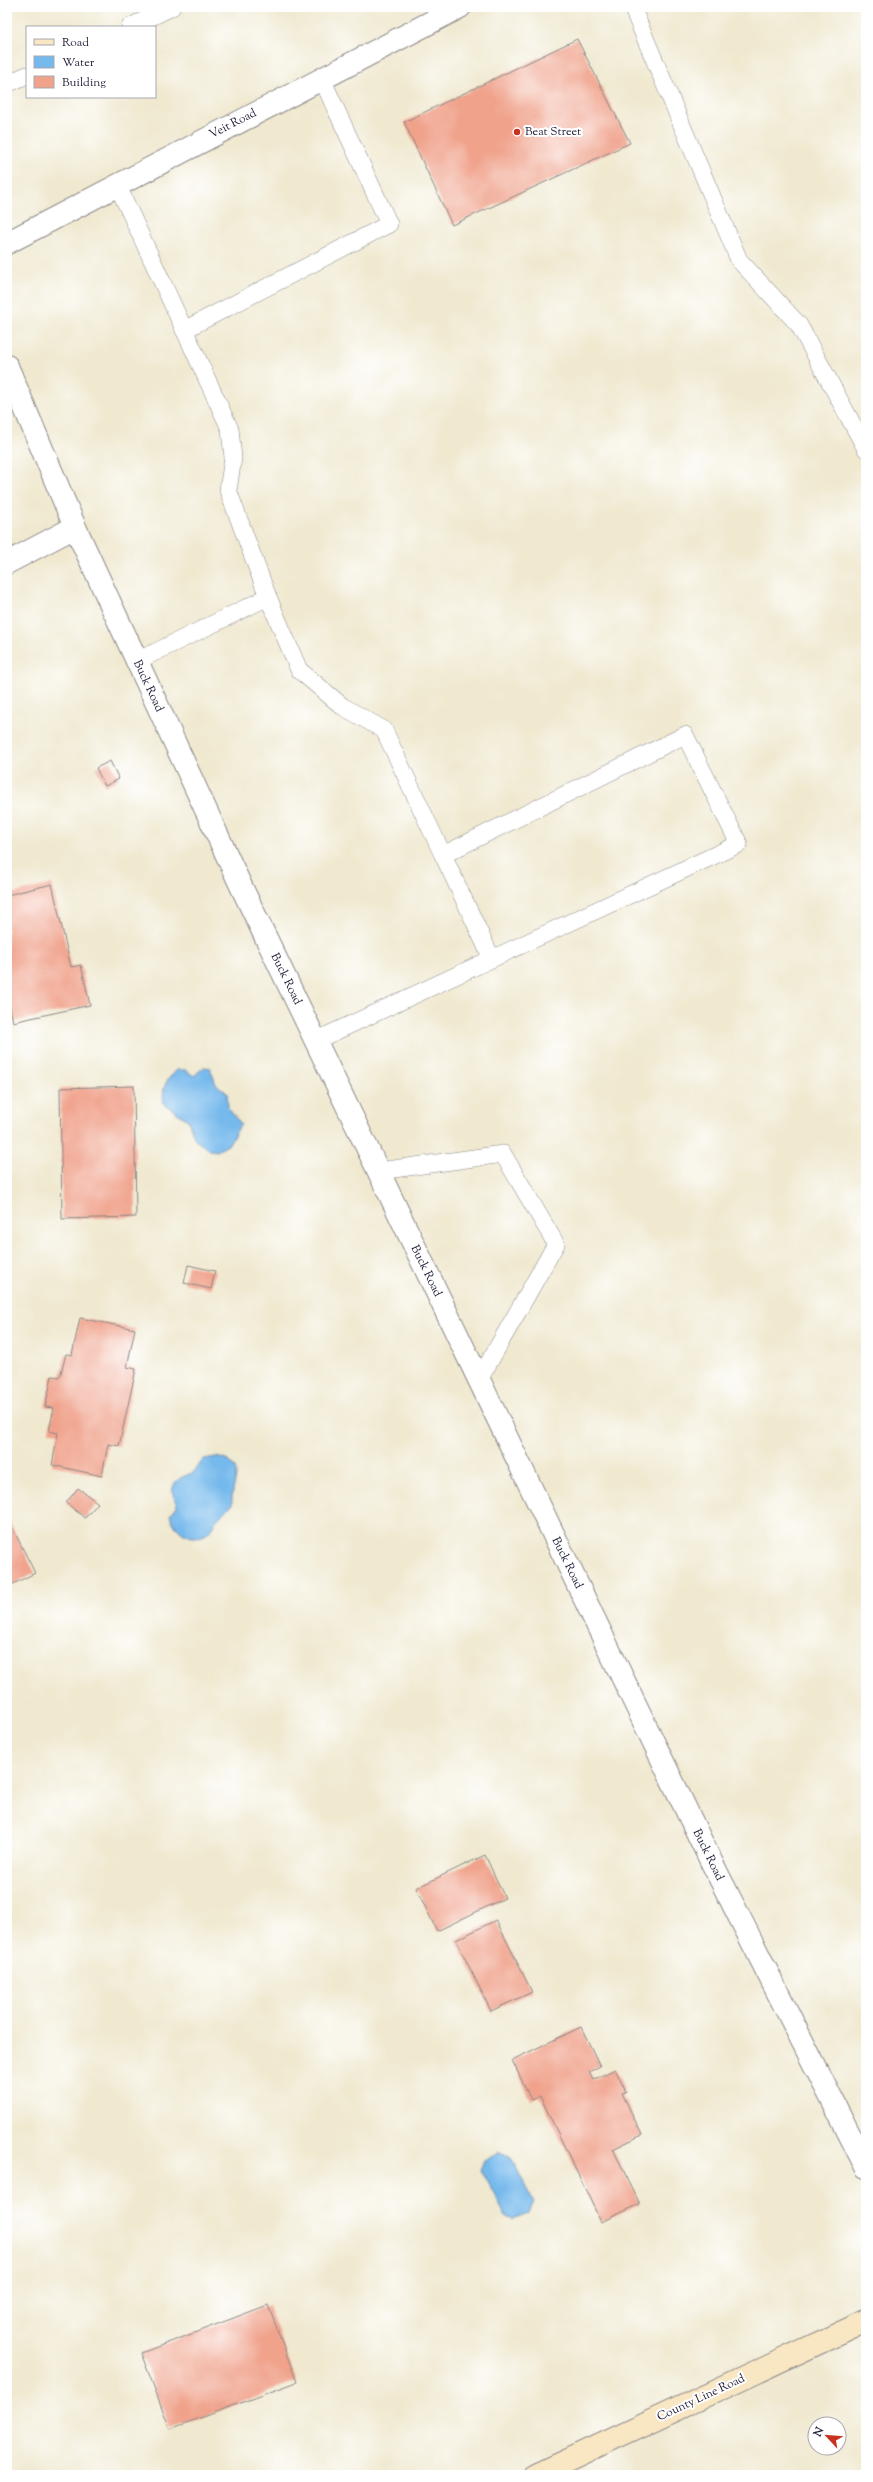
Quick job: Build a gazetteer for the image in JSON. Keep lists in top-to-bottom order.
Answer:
{
  "streets": {
    "main road": ["County Line Road"],
    "street": ["Veit Road", "Buck Road"]
  },
  "places": ["Beat Street"],
  "legend": ["Road", "Water", "Building"],
  "north": "top left"
}
